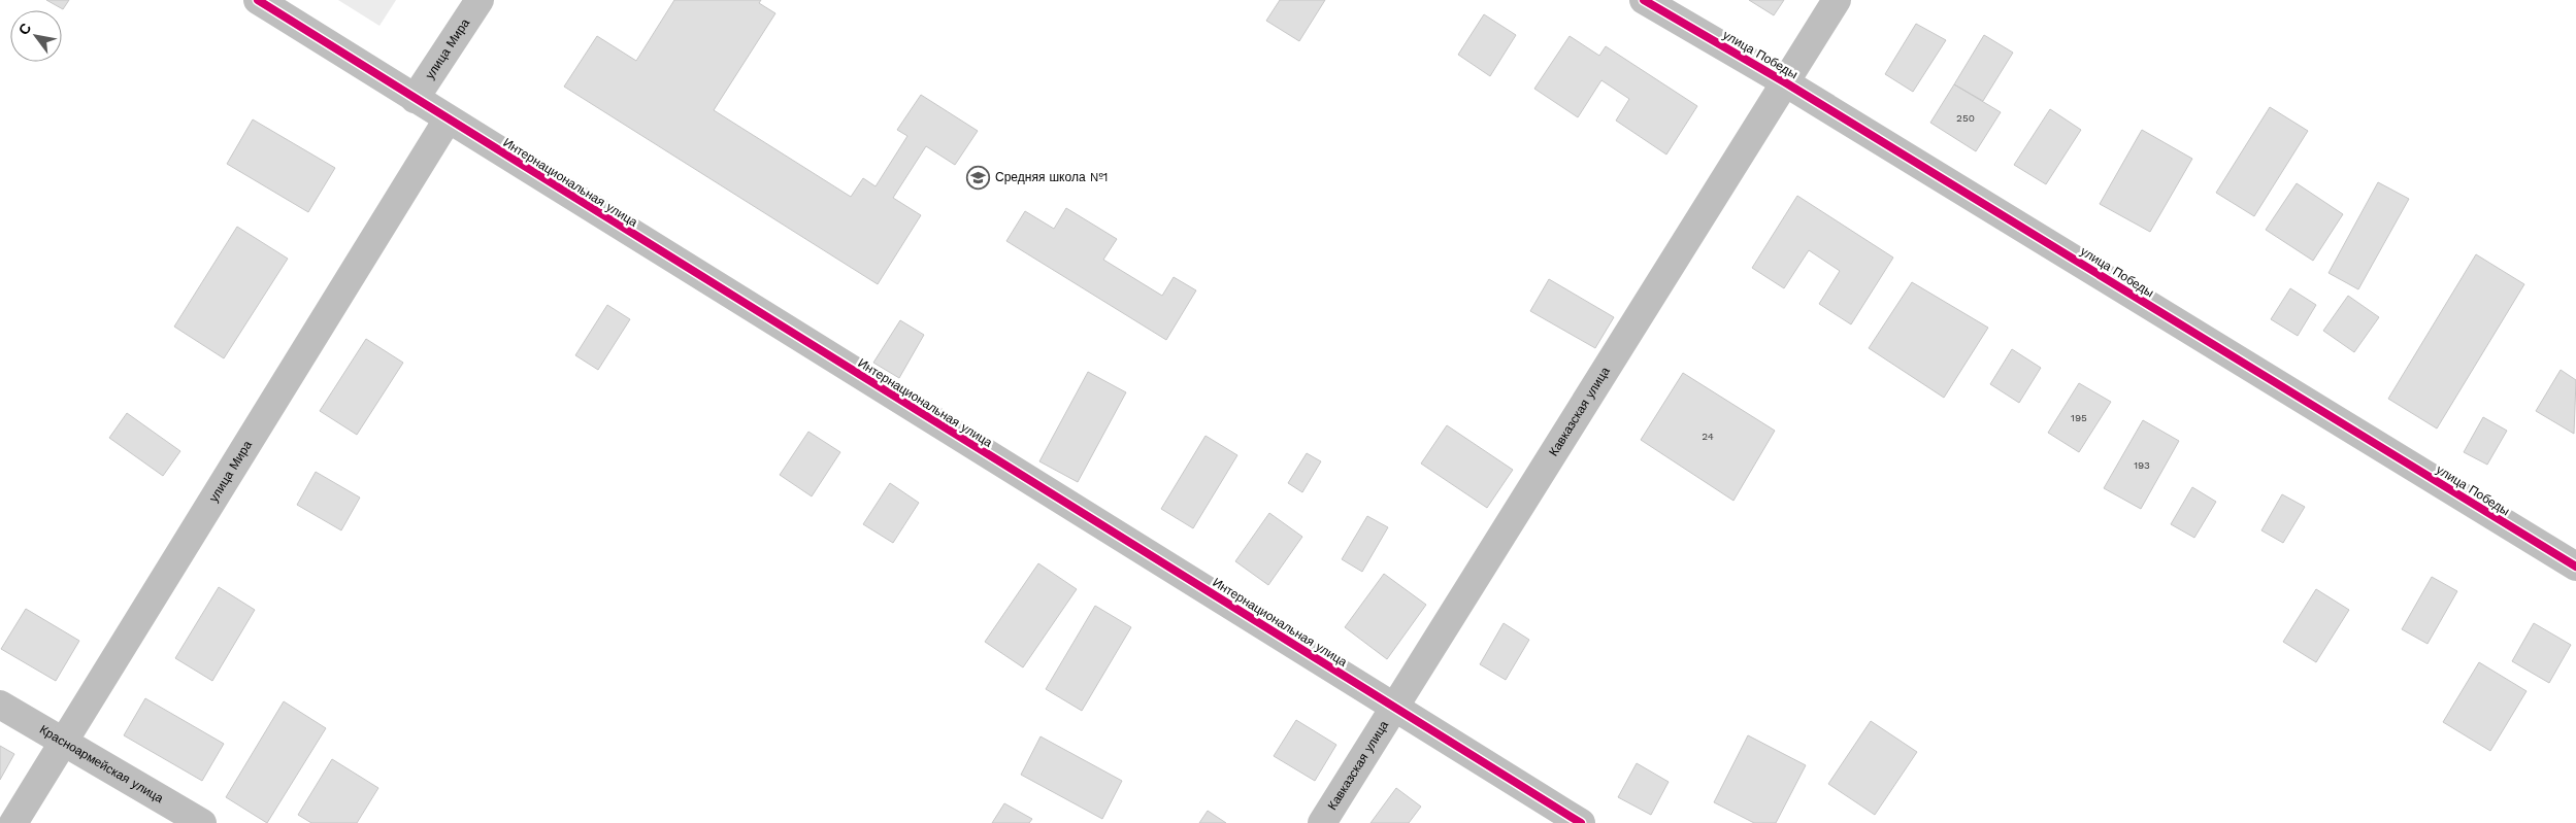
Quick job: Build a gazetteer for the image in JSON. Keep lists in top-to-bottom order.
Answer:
{
  "streets": {
    "street": [
      "улица Мира",
      "улица Победы",
      "Интернациональная улица",
      "Кавказская улица",
      "Красноармейская улица"
    ]
  },
  "crossings": [
    ["улица Мира", "Интернациональная улица"],
    ["улица Мира", "Красноармейская улица"],
    ["улица Победы", "Кавказская улица"],
    ["Интернациональная улица", "Кавказская улица"]
  ],
  "places": {
    "school or university": ["Средняя школа №1"]
  },
  "house_numbers": [
    "250",
    "195",
    "24",
    "193"
  ],
  "north": "top left"
}
